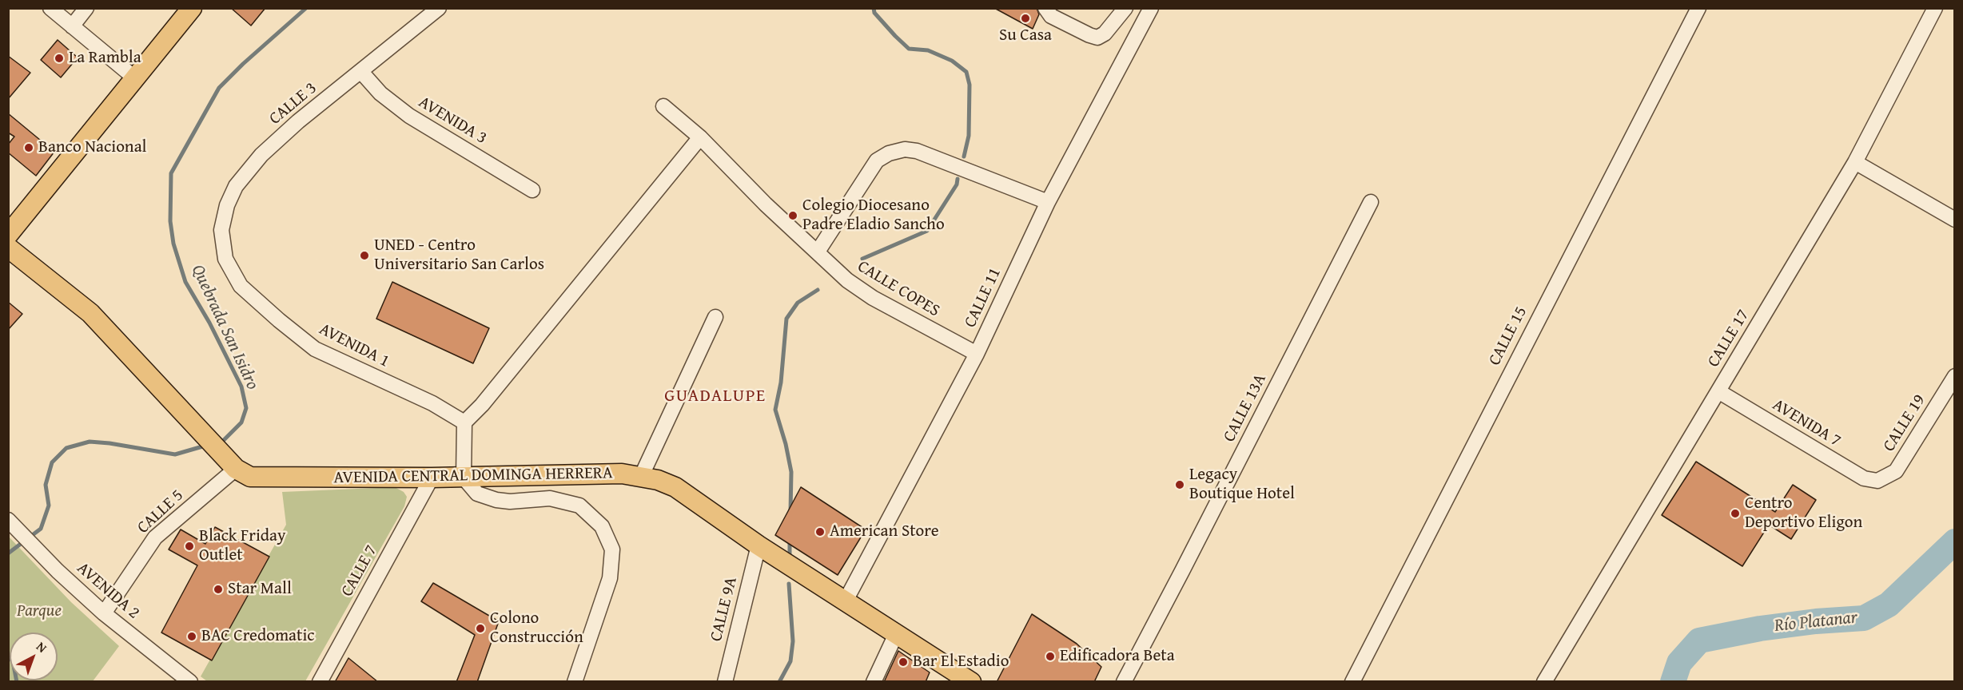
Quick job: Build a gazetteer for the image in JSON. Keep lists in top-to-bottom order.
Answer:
{
  "streets": {
    "main road": ["AVENIDA CENTRAL DOMINGA HERRERA"],
    "street": [
      "CALLE 3",
      "AVENIDA 3",
      "CALLE COPES",
      "CALLE 11",
      "CALLE 15",
      "CALLE 17",
      "AVENIDA 1",
      "CALLE 13A",
      "AVENIDA 7",
      "CALLE 19",
      "CALLE 5",
      "CALLE 7",
      "AVENIDA 2",
      "CALLE 9A"
    ]
  },
  "crossings": [
    ["CALLE 3", "AVENIDA 3"],
    ["CALLE 3", "AVENIDA 1"],
    ["CALLE COPES", "CALLE 11"],
    ["CALLE 11", "AVENIDA CENTRAL DOMINGA HERRERA"],
    ["CALLE 17", "AVENIDA 7"],
    ["AVENIDA 7", "CALLE 19"],
    ["AVENIDA CENTRAL DOMINGA HERRERA", "CALLE 5"],
    ["AVENIDA CENTRAL DOMINGA HERRERA", "CALLE 7"],
    ["AVENIDA CENTRAL DOMINGA HERRERA", "CALLE 9A"],
    ["CALLE 5", "AVENIDA 2"]
  ],
  "districts": ["GUADALUPE"],
  "water": ["Quebrada San Isidro", "Río Platanar"],
  "parks": ["Parque"],
  "places": [
    "Su Casa",
    "La Rambla",
    "Banco Nacional",
    "Colegio Diocesano Padre Eladio Sancho",
    "UNED - Centro Universitario San Carlos",
    "Legacy Boutique Hotel",
    "Centro Deportivo Eligon",
    "American Store",
    "Black Friday Outlet",
    "Star Mall",
    "Colono Construcción",
    "BAC Credomatic",
    "Edificadora Beta",
    "Bar El Estadio"
  ],
  "north": "top right"
}
